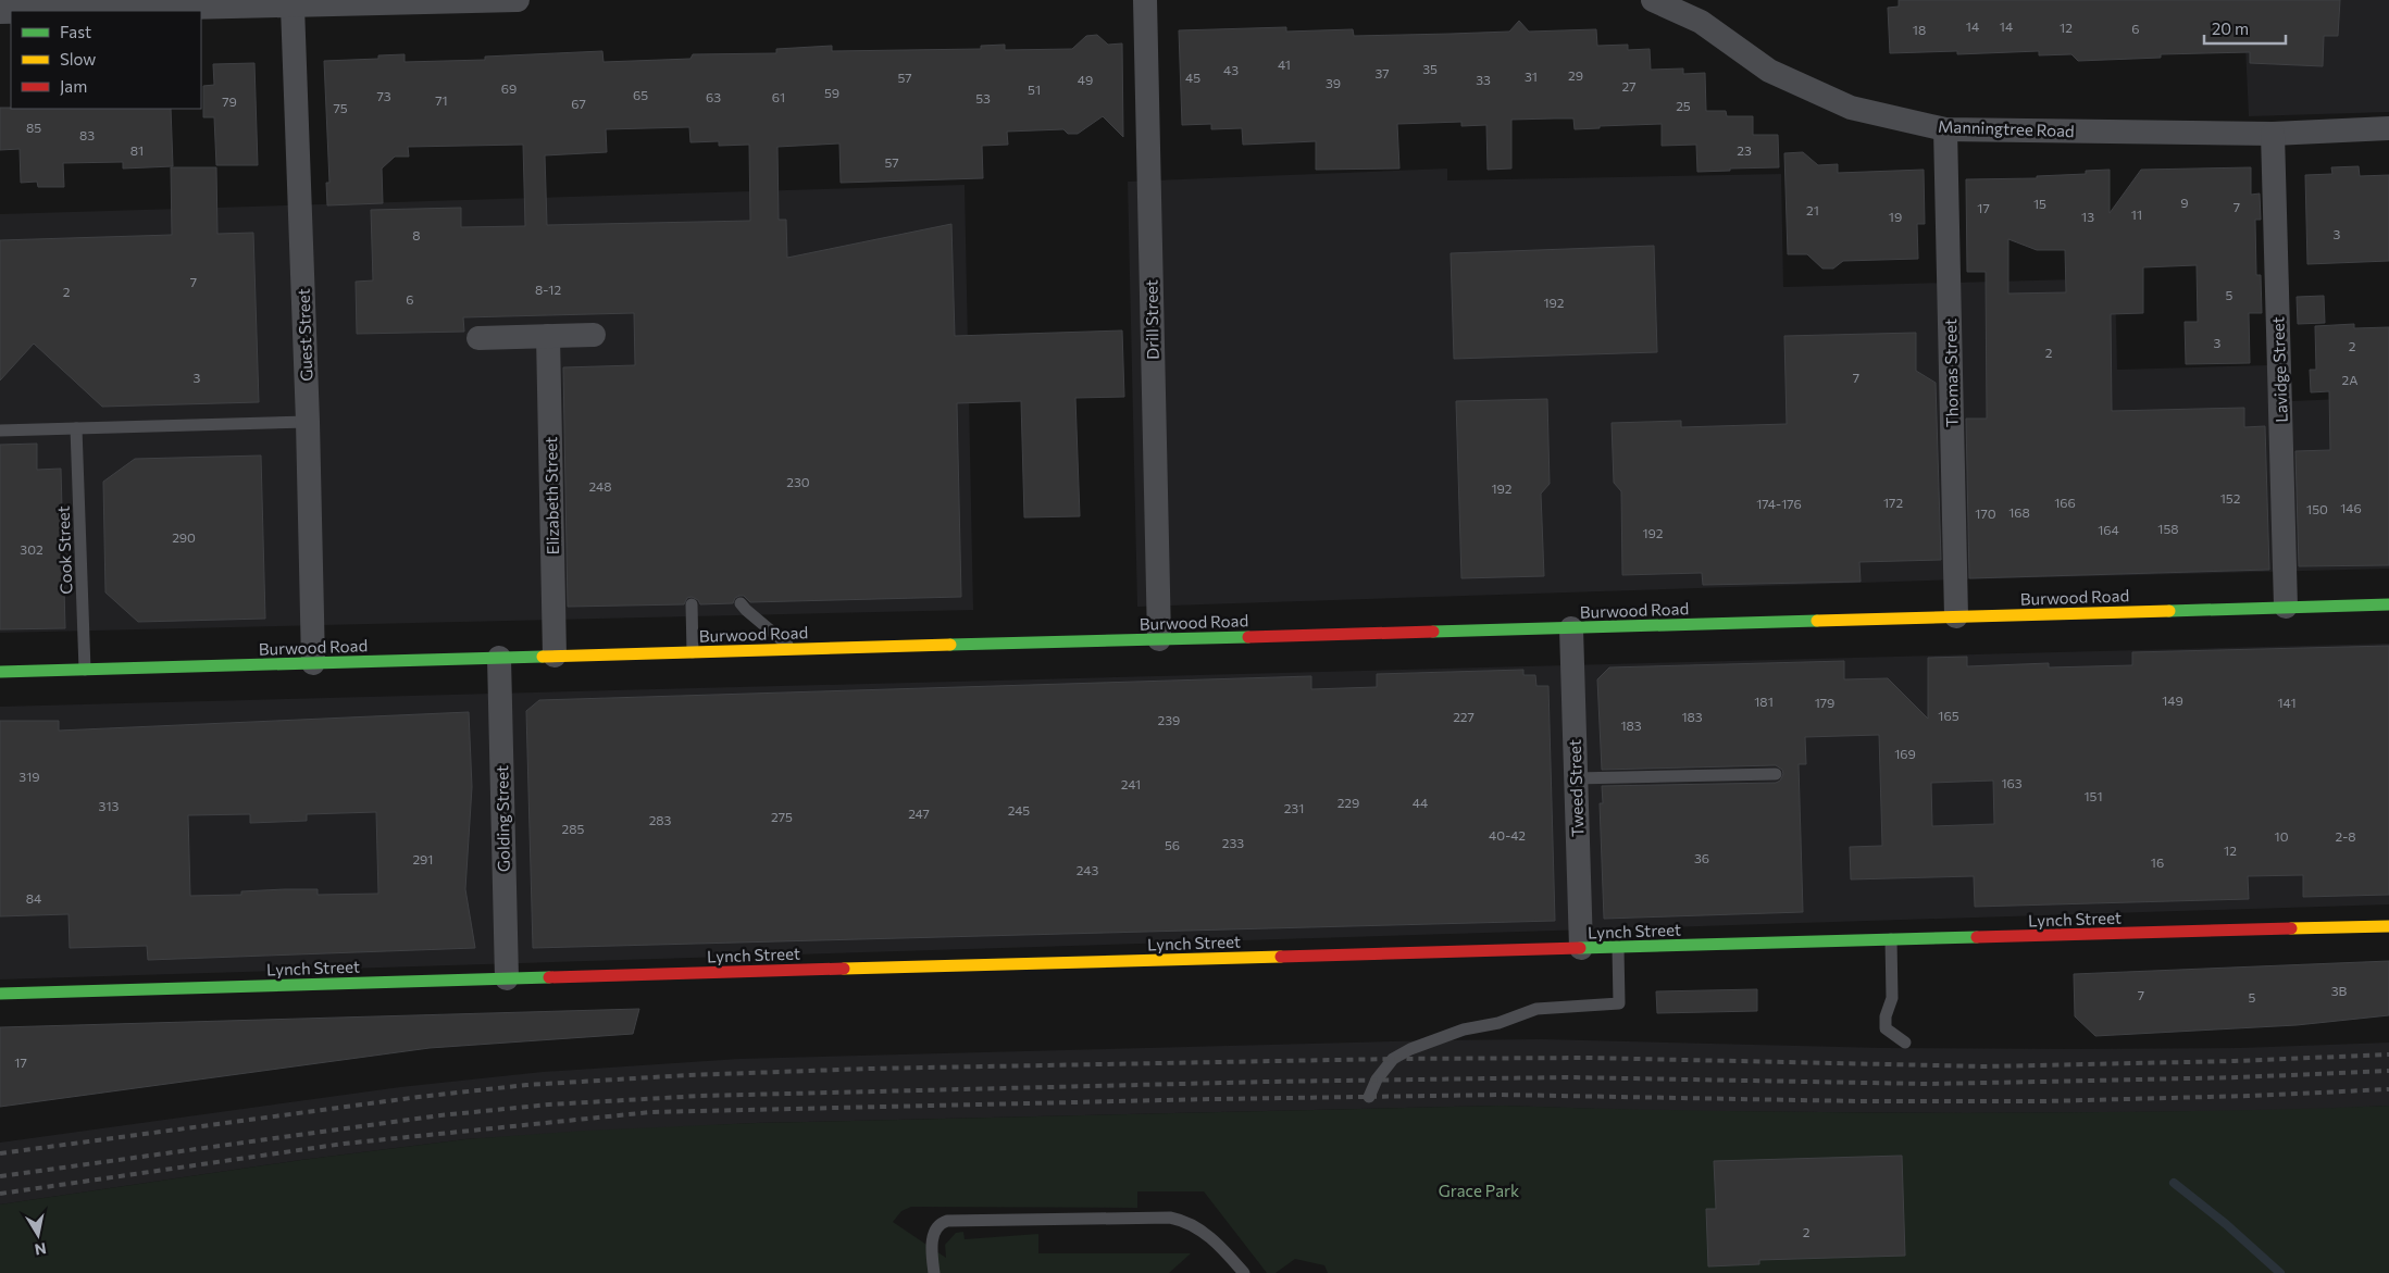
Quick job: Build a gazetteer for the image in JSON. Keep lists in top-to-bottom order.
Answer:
{
  "streets": {
    "main road": ["Burwood Road", "Lynch Street"],
    "street": [
      "Manningtree Road",
      "Drill Street",
      "Guest Street",
      "Lavidge Street",
      "Thomas Street",
      "Elizabeth Street",
      "Tweed Street",
      "Golding Street"
    ],
    "lane": ["Cook Street"]
  },
  "crossings": [
    ["Manningtree Road", "Lavidge Street"],
    ["Manningtree Road", "Thomas Street"],
    ["Drill Street", "Burwood Road"],
    ["Guest Street", "Burwood Road"],
    ["Lavidge Street", "Burwood Road"],
    ["Thomas Street", "Burwood Road"],
    ["Elizabeth Street", "Burwood Road"],
    ["Cook Street", "Burwood Road"],
    ["Burwood Road", "Tweed Street"],
    ["Burwood Road", "Golding Street"],
    ["Tweed Street", "Lynch Street"],
    ["Golding Street", "Lynch Street"]
  ],
  "parks": ["Grace Park"],
  "house_numbers": [
    "14",
    "14",
    "12",
    "6",
    "18",
    "41",
    "35",
    "43",
    "37",
    "29",
    "31",
    "57",
    "45",
    "49",
    "33",
    "39",
    "27",
    "69",
    "51",
    "59",
    "65",
    "73",
    "63",
    "61",
    "53",
    "71",
    "79",
    "67",
    "25",
    "75",
    "85",
    "83",
    "81",
    "23",
    "57",
    "9",
    "15",
    "7",
    "17",
    "21",
    "11",
    "19",
    "13",
    "3",
    "8",
    "7",
    "8-12",
    "2",
    "5",
    "6",
    "192",
    "3",
    "2",
    "2",
    "3",
    "7",
    "2A",
    "230",
    "248",
    "192",
    "152",
    "172",
    "166",
    "174-176",
    "146",
    "150",
    "168",
    "170",
    "158",
    "164",
    "192",
    "290",
    "302",
    "149",
    "181",
    "179",
    "141",
    "165",
    "227",
    "183",
    "239",
    "183",
    "169",
    "319",
    "163",
    "241",
    "151",
    "229",
    "44",
    "313",
    "231",
    "245",
    "247",
    "275",
    "283",
    "285",
    "40-42",
    "10",
    "2-8",
    "233",
    "56",
    "12",
    "36",
    "291",
    "16",
    "243",
    "84",
    "3B",
    "7",
    "5",
    "17",
    "2"
  ],
  "legend": ["Fast", "Slow", "Jam"],
  "scale_bar": "20 m",
  "north": "bottom"
}
